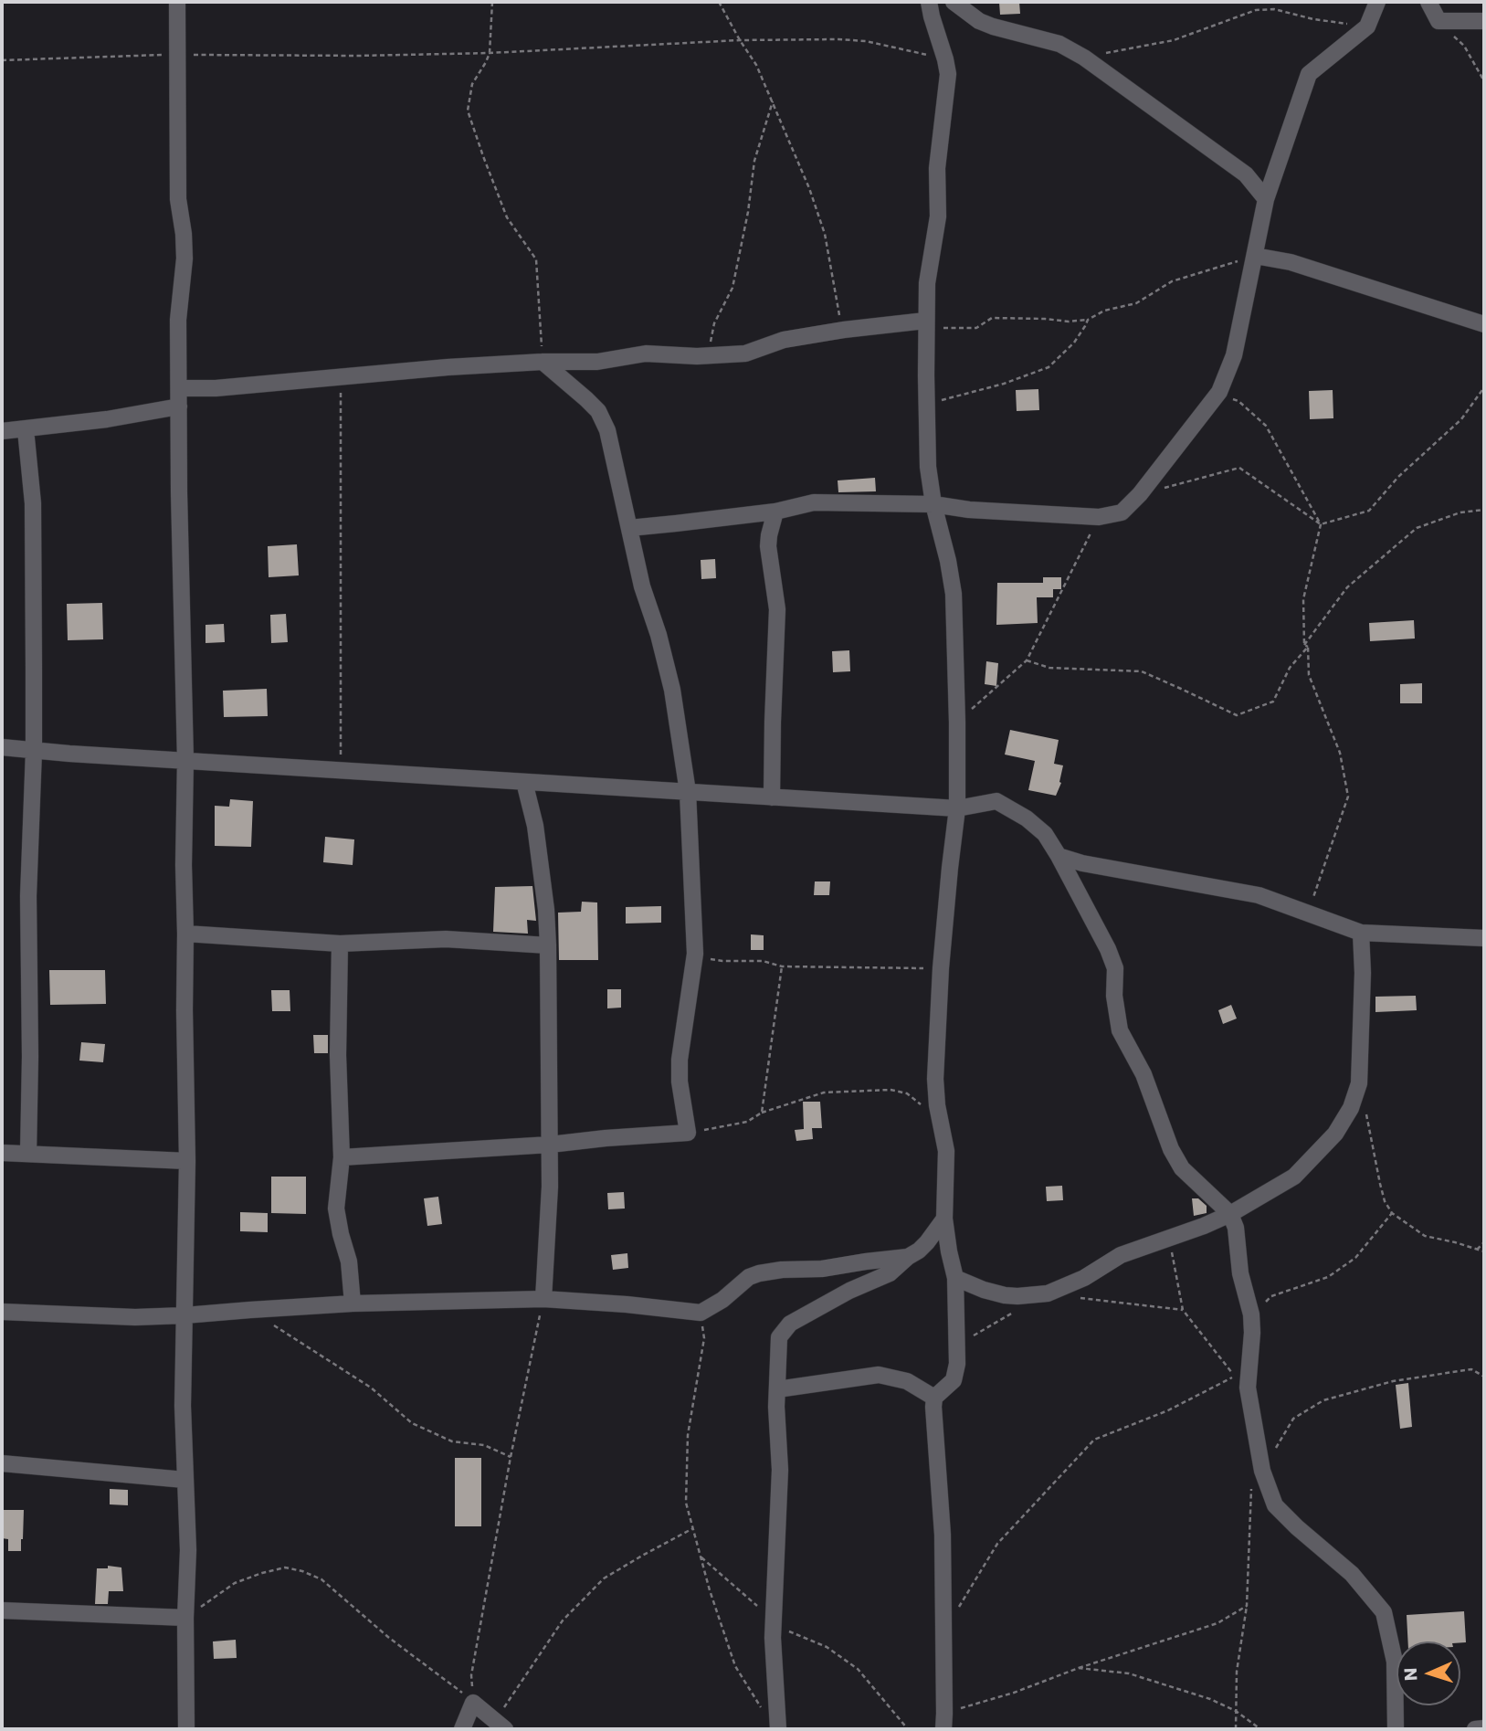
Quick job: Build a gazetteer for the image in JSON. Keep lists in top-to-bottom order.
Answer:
{
  "north": "left"
}
